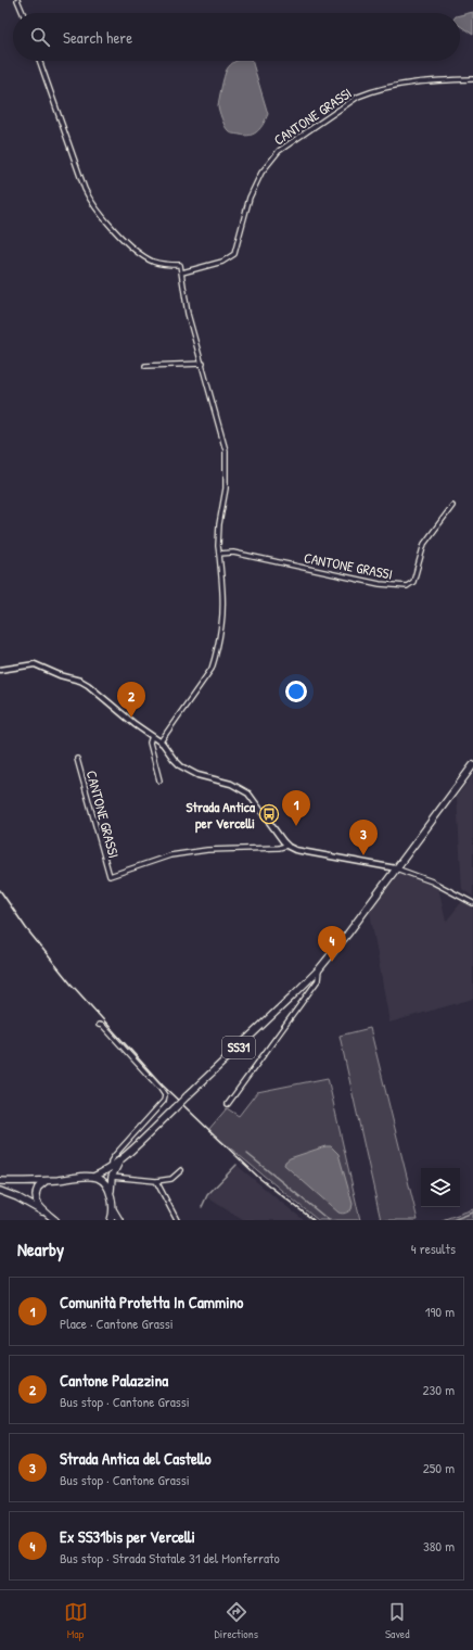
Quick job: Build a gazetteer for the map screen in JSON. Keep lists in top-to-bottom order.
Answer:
{
  "streets": {
    "main road": ["SS31"],
    "street": ["CANTONE GRASSI"]
  },
  "crossings": [
    ["CANTONE GRASSI", "SS31"]
  ],
  "places": {
    "bus stop": ["Strada Antica per Vercelli"]
  },
  "page": {
    "search": "Search here",
    "pins": [
      "2",
      "1",
      "3",
      "4"
    ],
    "heading": ["Nearby", "4 results"],
    "list": [
      {
        "mark": "1",
        "name": "Comunità Protetta In Cammino",
        "note": "Place · Cantone Grassi",
        "value": "190 m"
      },
      {
        "mark": "2",
        "name": "Cantone Palazzina",
        "note": "Bus stop · Cantone Grassi",
        "value": "230 m"
      },
      {
        "mark": "3",
        "name": "Strada Antica del Castello",
        "note": "Bus stop · Cantone Grassi",
        "value": "250 m"
      },
      {
        "mark": "4",
        "name": "Ex SS31bis per Vercelli",
        "note": "Bus stop · Strada Statale 31 del Monferrato",
        "value": "380 m"
      }
    ],
    "nav": ["Map", "Directions", "Saved"]
  }
}
